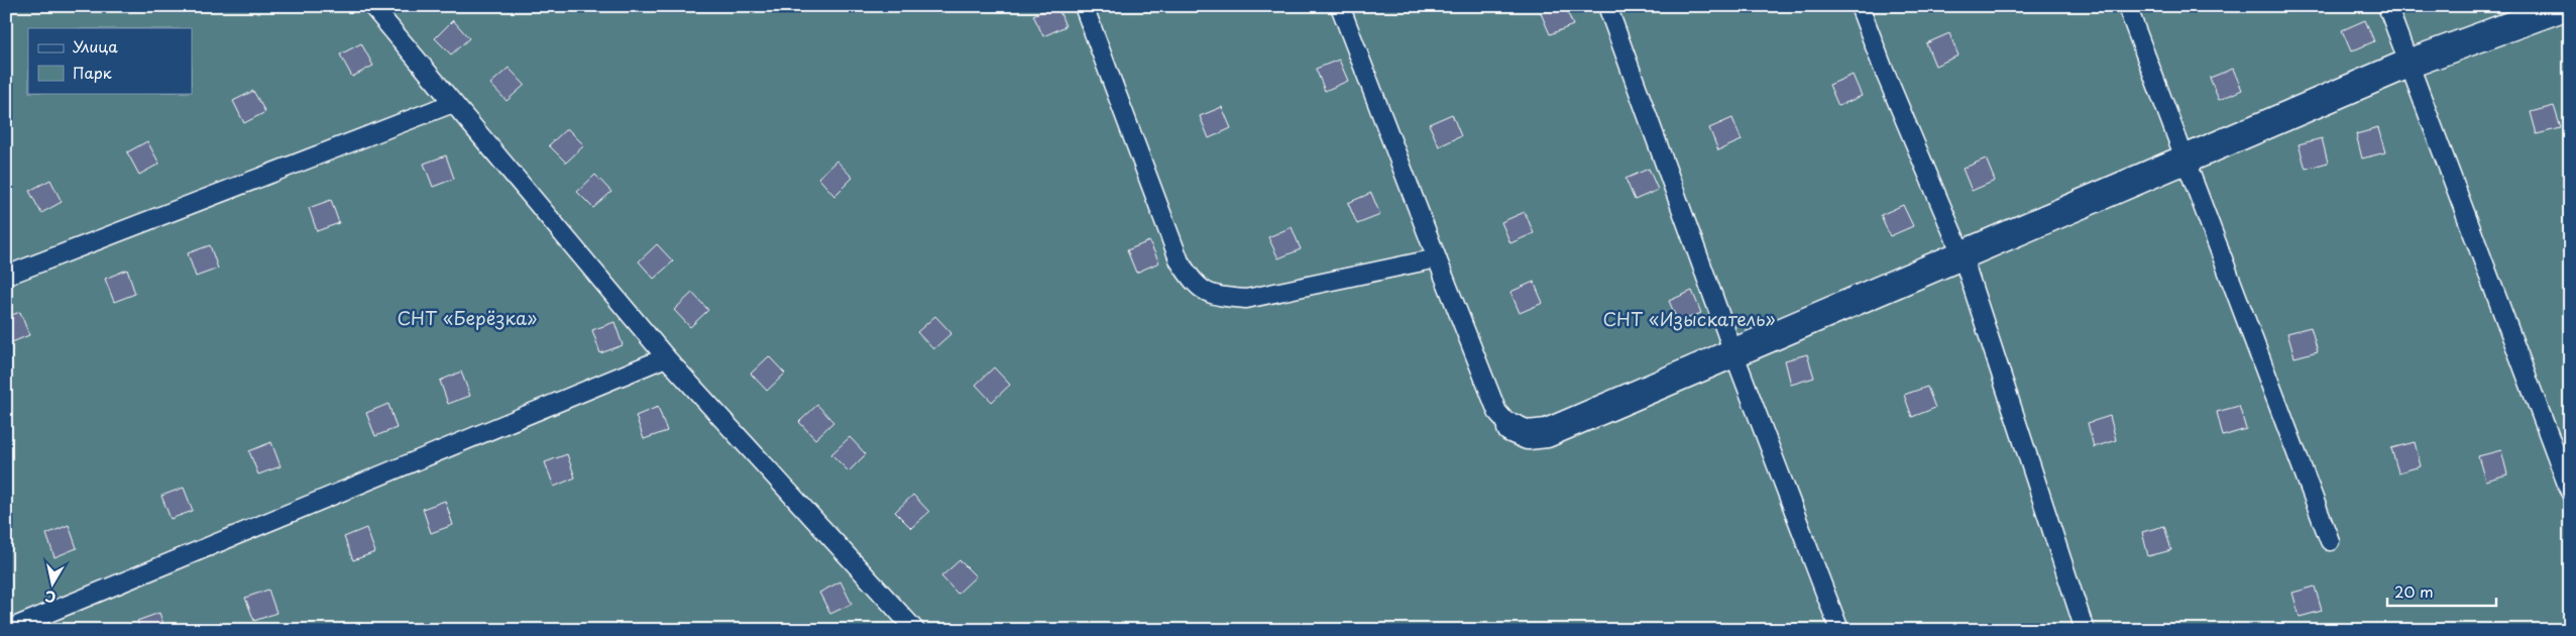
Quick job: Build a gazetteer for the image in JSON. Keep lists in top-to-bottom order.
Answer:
{
  "parks": ["СНТ «Берёзка»", "СНТ «Изыскатель»"],
  "legend": ["Улица", "Парк"],
  "scale_bar": "20 m",
  "north": "bottom"
}
